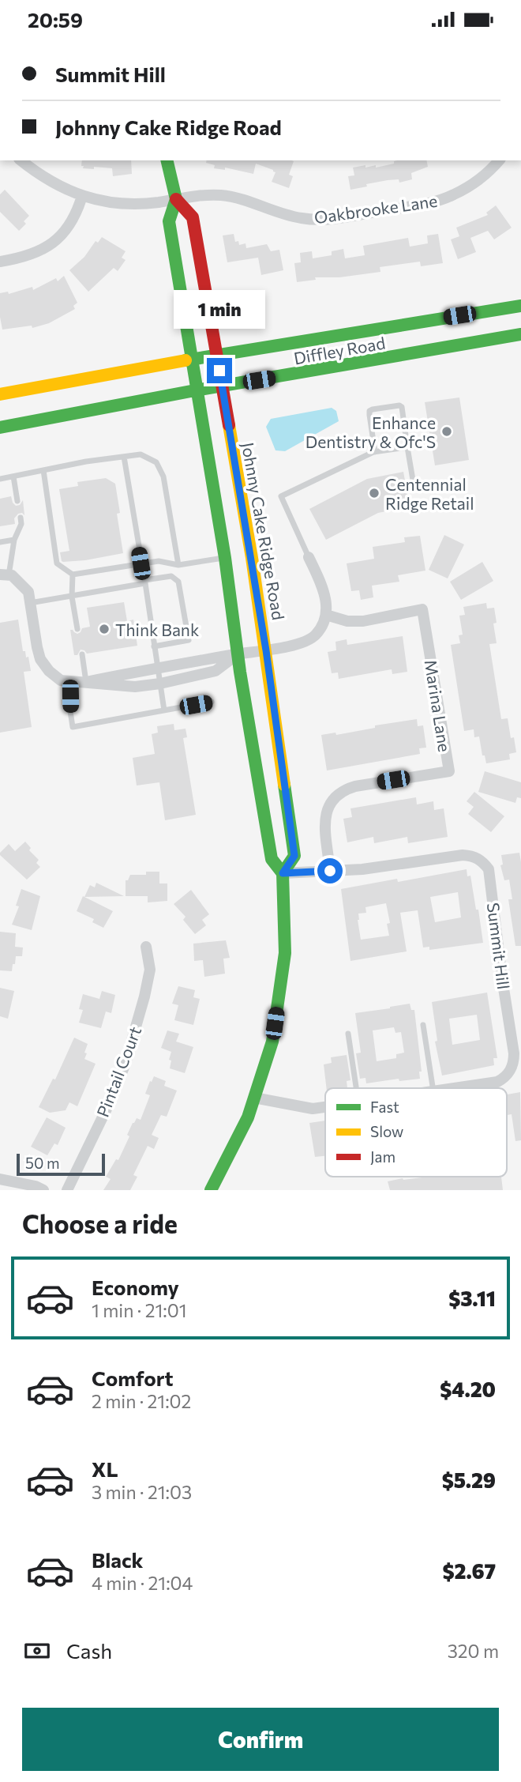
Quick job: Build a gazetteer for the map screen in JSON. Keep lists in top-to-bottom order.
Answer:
{
  "streets": {
    "street": [
      "Oakbrooke Lane",
      "Diffley Road",
      "Johnny Cake Ridge Road",
      "Marina Lane",
      "Summit Hill",
      "Pintail Court"
    ]
  },
  "crossings": [
    ["Oakbrooke Lane", "Johnny Cake Ridge Road"],
    ["Diffley Road", "Johnny Cake Ridge Road"],
    ["Johnny Cake Ridge Road", "Summit Hill"],
    ["Marina Lane", "Summit Hill"]
  ],
  "places": ["Enhance Dentistry & Ofc'S", "Centennial Ridge Retail", "Think Bank"],
  "legend": ["Fast", "Slow", "Jam"],
  "scale_bar": "50 m",
  "page": {
    "status": "20:59",
    "banner": ["Summit Hill", "Johnny Cake Ridge Road"],
    "bubble": "1 min",
    "scale": "50 m",
    "heading": "Choose a ride",
    "list": [
      {
        "name": "Economy",
        "note": "1 min · 21:01",
        "value": "$3.11"
      },
      {
        "name": "Comfort",
        "note": "2 min · 21:02",
        "value": "$4.20"
      },
      {
        "name": "XL",
        "note": "3 min · 21:03",
        "value": "$5.29"
      },
      {
        "name": "Black",
        "note": "4 min · 21:04",
        "value": "$2.67"
      }
    ],
    "pay": ["Cash", "320 m"],
    "buttons": "Confirm"
  }
}
